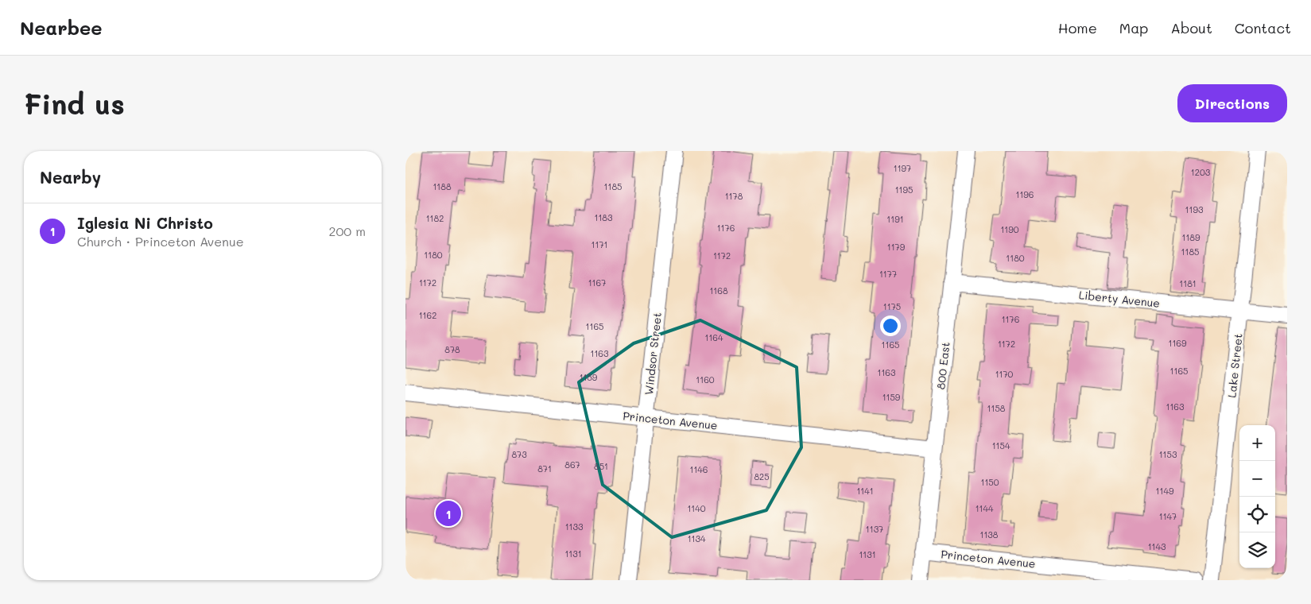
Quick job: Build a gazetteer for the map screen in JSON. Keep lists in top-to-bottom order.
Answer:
{
  "streets": {
    "street": [
      "Liberty Avenue",
      "Windsor Street",
      "800 East",
      "Lake Street",
      "Princeton Avenue"
    ]
  },
  "crossings": [
    ["Liberty Avenue", "800 East"],
    ["Liberty Avenue", "Lake Street"],
    ["Windsor Street", "Princeton Avenue"],
    ["800 East", "Princeton Avenue"]
  ],
  "house_numbers": [
    "1197",
    "1203",
    "1188",
    "1185",
    "1195",
    "1196",
    "1178",
    "1193",
    "1183",
    "1182",
    "1191",
    "1176",
    "1190",
    "1189",
    "1171",
    "1179",
    "1185",
    "1180",
    "1172",
    "1180",
    "1177",
    "1172",
    "1167",
    "1181",
    "1168",
    "1175",
    "1162",
    "1176",
    "1165",
    "1164",
    "1169",
    "1172",
    "1165",
    "878",
    "1163",
    "1165",
    "1163",
    "1170",
    "1159",
    "1160",
    "1159",
    "1163",
    "1158",
    "1154",
    "873",
    "1153",
    "867",
    "851",
    "871",
    "1146",
    "825",
    "1150",
    "1141",
    "1149",
    "1140",
    "1144",
    "1147",
    "1133",
    "1137",
    "1138",
    "1134",
    "1143",
    "1131",
    "1131"
  ],
  "page": {
    "header": "Nearbee",
    "nav": [
      "Home",
      "Map",
      "About",
      "Contact"
    ],
    "buttons": "Directions",
    "title": "Find us",
    "heading": "Nearby",
    "list": [
      {
        "mark": "1",
        "name": "Iglesia Ni Christo",
        "note": "Church · Princeton Avenue",
        "value": "200 m"
      }
    ],
    "map_buttons": ["+", "−"],
    "pins": "1"
  }
}
